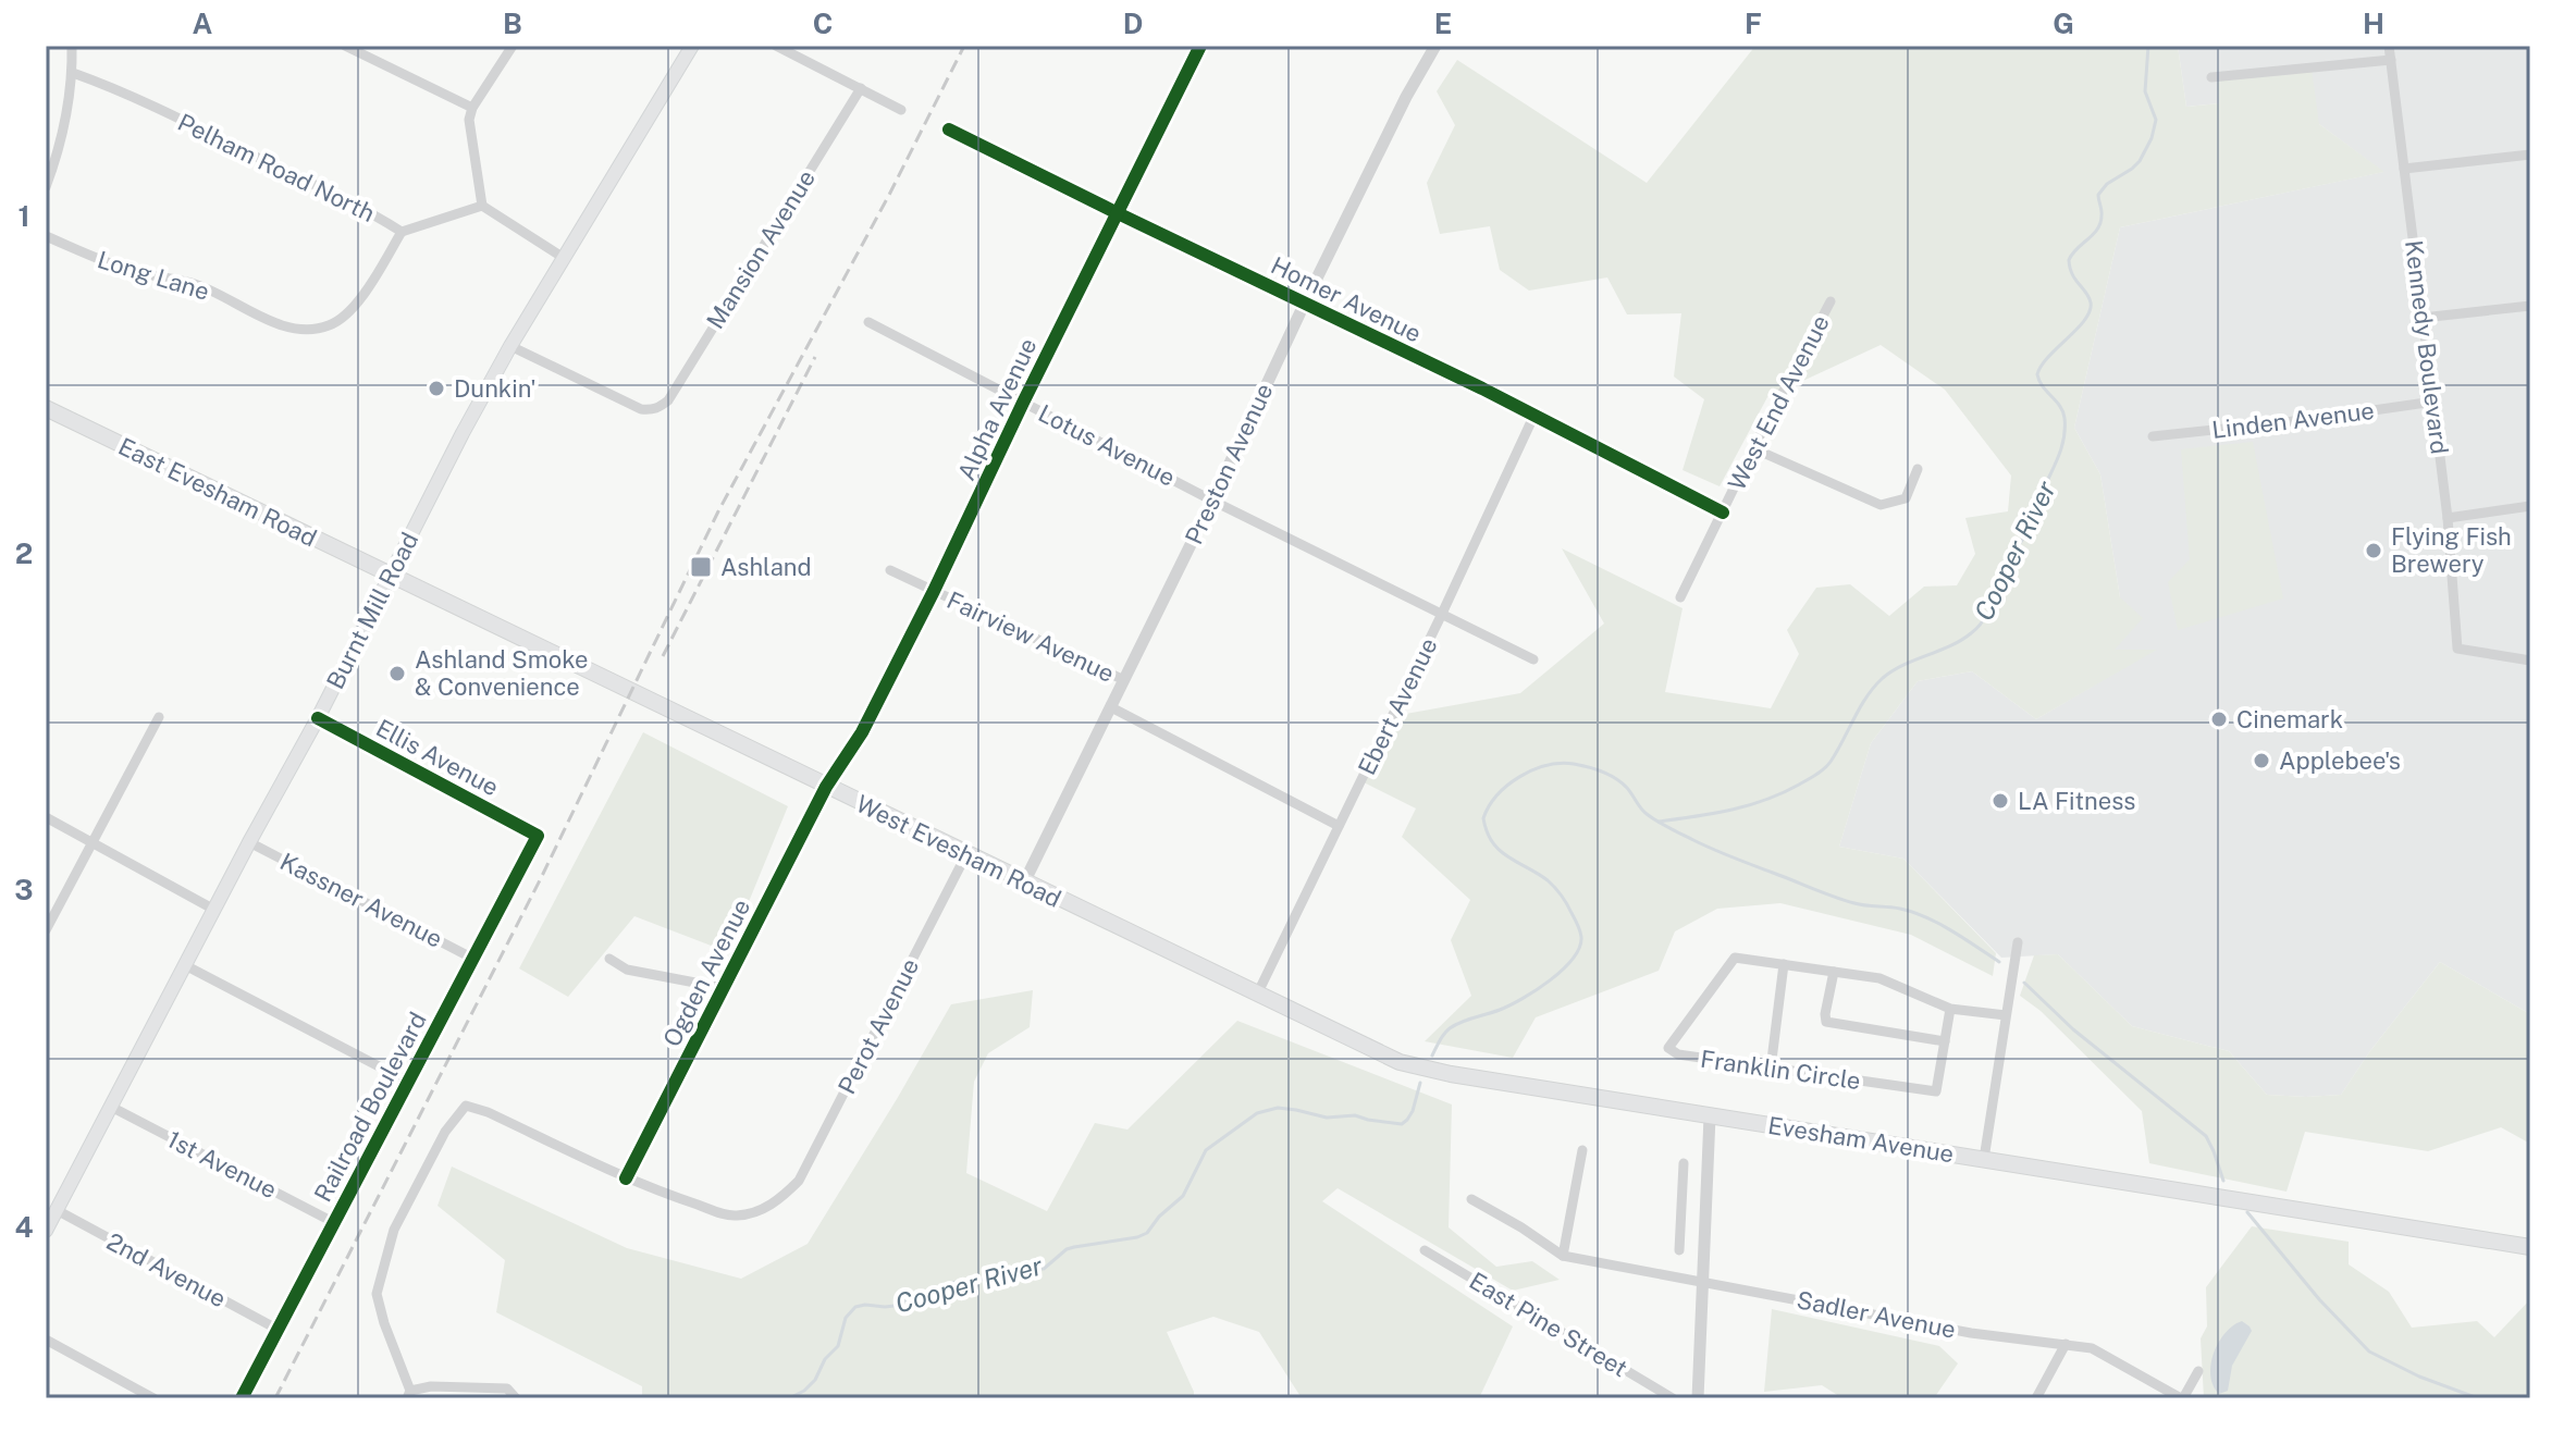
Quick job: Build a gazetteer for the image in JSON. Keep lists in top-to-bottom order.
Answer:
{
  "streets": {
    "main road": [
      "East Evesham Road",
      "Burnt Mill Road",
      "West Evesham Road",
      "Evesham Avenue"
    ],
    "street": [
      "Pelham Road North",
      "Mansion Avenue",
      "Long Lane",
      "Homer Avenue",
      "Kennedy Boulevard",
      "West End Avenue",
      "Alpha Avenue",
      "Linden Avenue",
      "Lotus Avenue",
      "Preston Avenue",
      "Fairview Avenue",
      "Ebert Avenue",
      "Ellis Avenue",
      "Kassner Avenue",
      "Ogden Avenue",
      "Perot Avenue",
      "Franklin Circle",
      "Railroad Boulevard",
      "1st Avenue",
      "2nd Avenue",
      "Sadler Avenue",
      "East Pine Street"
    ]
  },
  "crossings": [
    ["Pelham Road North", "Long Lane"],
    ["Mansion Avenue", "Burnt Mill Road"],
    ["Homer Avenue", "West End Avenue"],
    ["Homer Avenue", "Alpha Avenue"],
    ["Homer Avenue", "Preston Avenue"],
    ["Homer Avenue", "Ebert Avenue"],
    ["Kennedy Boulevard", "Linden Avenue"],
    ["Alpha Avenue", "Lotus Avenue"],
    ["Alpha Avenue", "Fairview Avenue"],
    ["Alpha Avenue", "West Evesham Road"],
    ["Alpha Avenue", "Ogden Avenue"],
    ["Lotus Avenue", "Preston Avenue"],
    ["Lotus Avenue", "Ebert Avenue"],
    ["Preston Avenue", "Fairview Avenue"],
    ["Preston Avenue", "West Evesham Road"],
    ["East Evesham Road", "Burnt Mill Road"],
    ["East Evesham Road", "West Evesham Road"],
    ["Burnt Mill Road", "Ellis Avenue"],
    ["Burnt Mill Road", "West Evesham Road"],
    ["Burnt Mill Road", "Kassner Avenue"],
    ["Burnt Mill Road", "1st Avenue"],
    ["Burnt Mill Road", "2nd Avenue"],
    ["Fairview Avenue", "Ebert Avenue"],
    ["Ebert Avenue", "West Evesham Road"],
    ["Ellis Avenue", "Railroad Boulevard"],
    ["West Evesham Road", "Ogden Avenue"],
    ["West Evesham Road", "Perot Avenue"],
    ["West Evesham Road", "Evesham Avenue"],
    ["Kassner Avenue", "Railroad Boulevard"],
    ["Ogden Avenue", "Perot Avenue"],
    ["Railroad Boulevard", "1st Avenue"],
    ["Railroad Boulevard", "2nd Avenue"]
  ],
  "water": ["Cooper River"],
  "places": {
    "other": [
      "Dunkin'",
      "Flying Fish Brewery",
      "Ashland Smoke & Convenience",
      "Cinemark",
      "Applebee's",
      "LA Fitness"
    ],
    "transit": ["Ashland"]
  },
  "grid": {
    "columns": [
      "A",
      "B",
      "C",
      "D",
      "E",
      "F",
      "G",
      "H"
    ],
    "rows": [
      "1",
      "2",
      "3",
      "4"
    ]
  }
}
